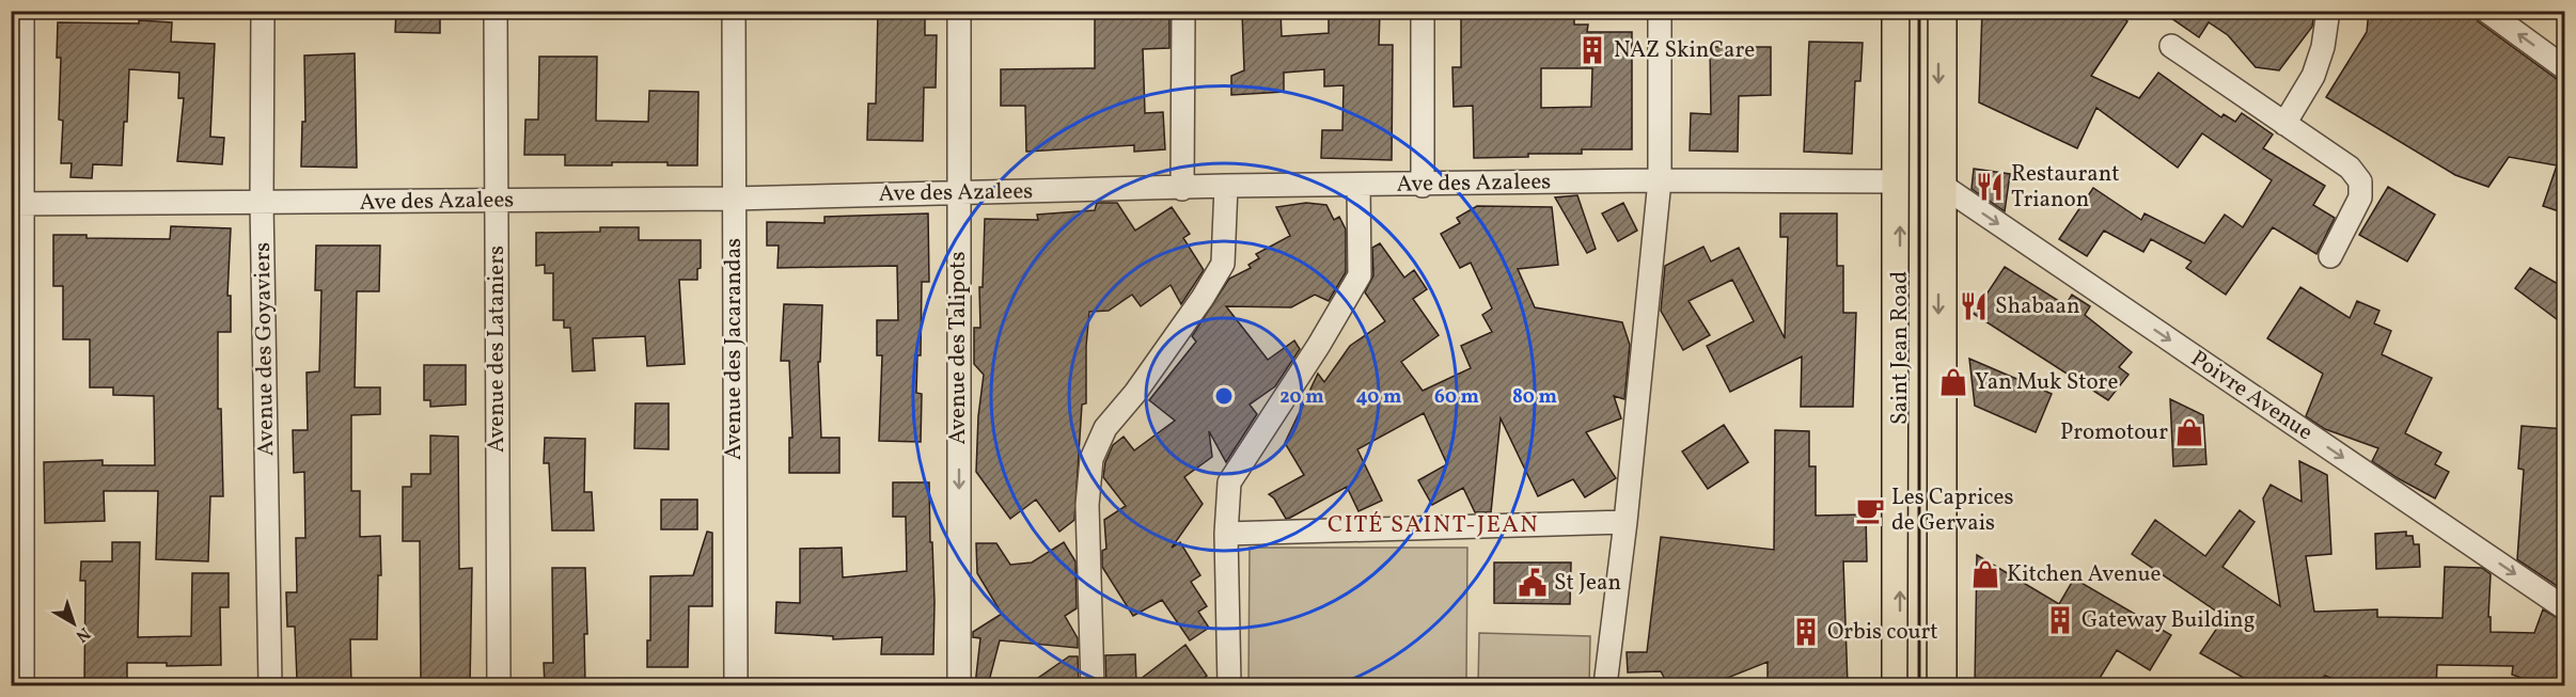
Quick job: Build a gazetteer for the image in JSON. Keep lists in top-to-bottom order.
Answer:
{
  "streets": {
    "main road": ["Saint Jean Road"],
    "street": [
      "Ave des Azalees",
      "Avenue des Talipots",
      "Avenue des Goyaviers",
      "Avenue des Lataniers",
      "Avenue des Jacarandas",
      "Poivre Avenue"
    ]
  },
  "crossings": [
    ["Ave des Azalees", "Avenue des Talipots"],
    ["Ave des Azalees", "Saint Jean Road"],
    ["Ave des Azalees", "Avenue des Goyaviers"],
    ["Ave des Azalees", "Avenue des Lataniers"],
    ["Ave des Azalees", "Avenue des Jacarandas"],
    ["Saint Jean Road", "Poivre Avenue"]
  ],
  "one_way": ["Poivre Avenue"],
  "districts": ["CITÉ SAINT-JEAN"],
  "places": {
    "building": ["NAZ SkinCare", "Gateway Building", "Orbis court"],
    "restaurant": ["Restaurant Trianon", "Shabaan"],
    "shop": ["Yan Muk Store", "Promotour", "Kitchen Avenue"],
    "cafe": ["Les Caprices de Gervais"],
    "public building": ["St Jean"]
  },
  "north": "bottom right",
  "rings": [
    "20 m",
    "40 m",
    "60 m",
    "80 m"
  ]
}
